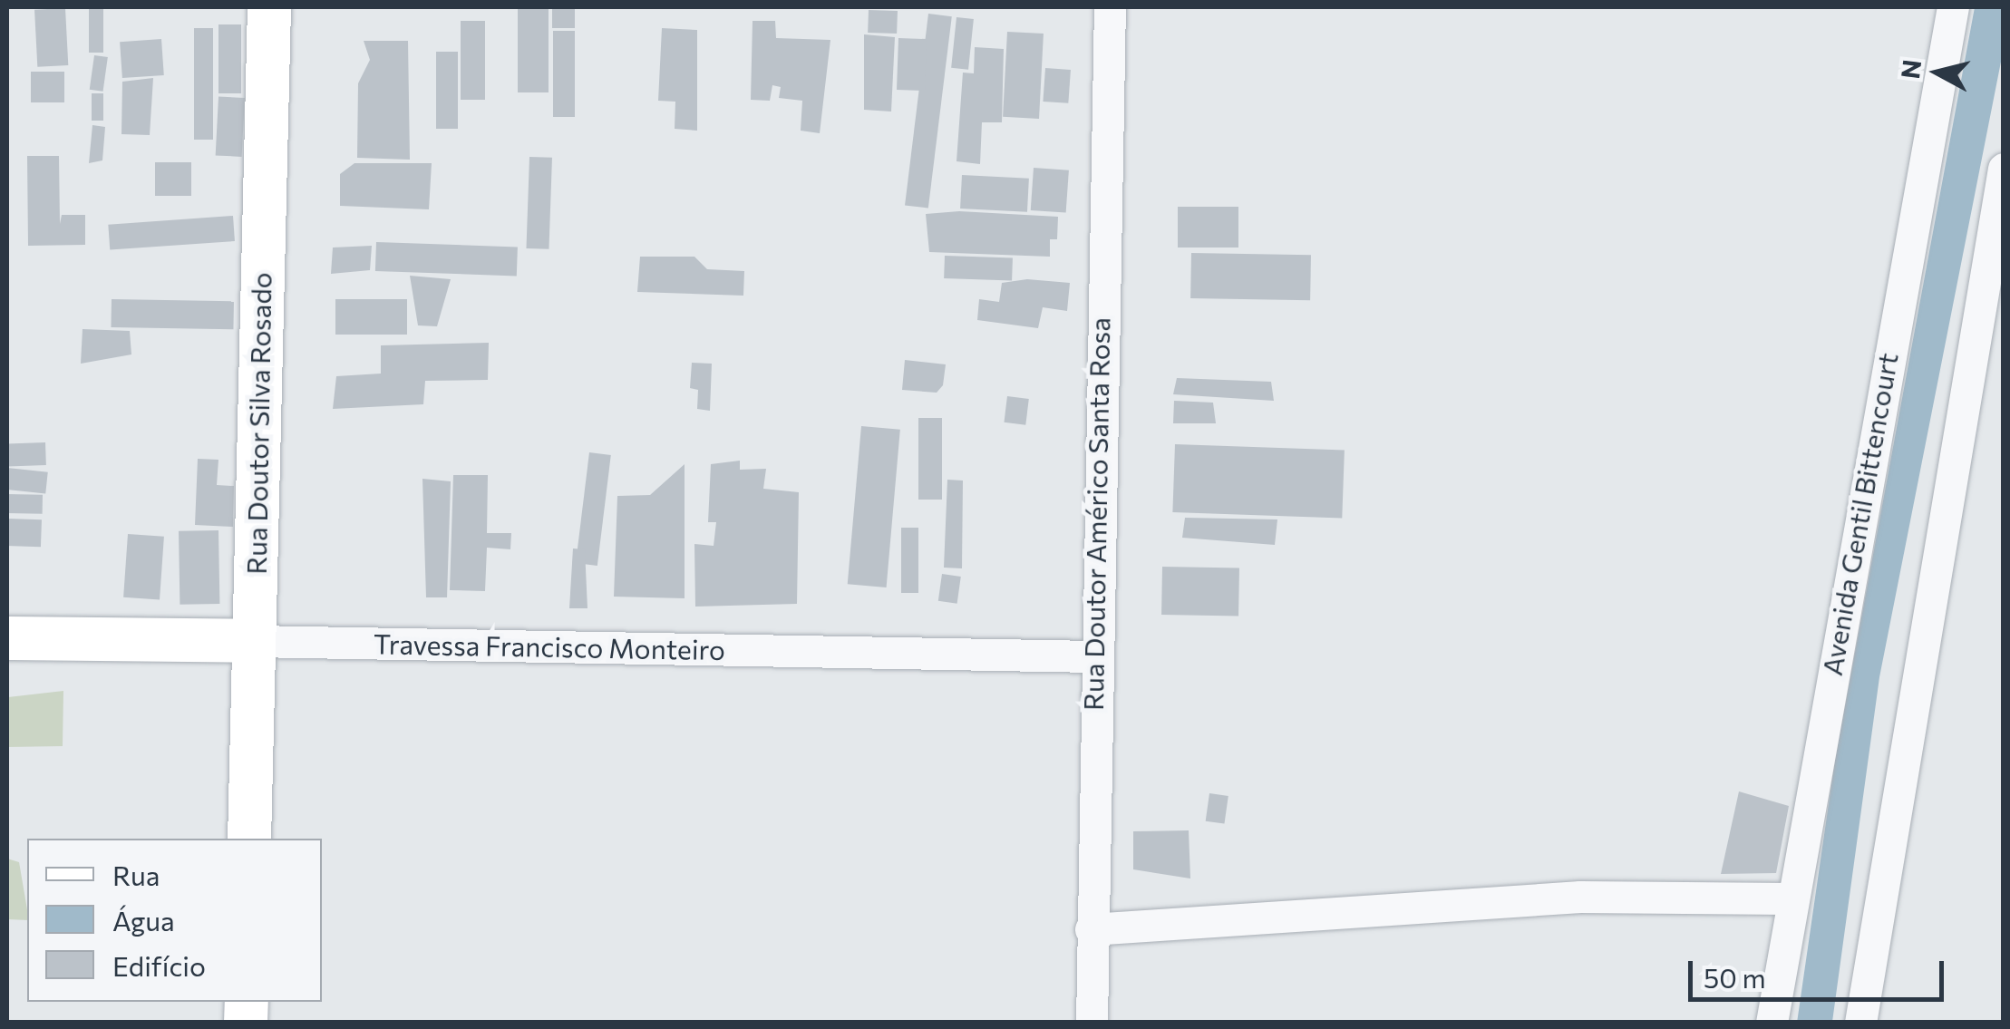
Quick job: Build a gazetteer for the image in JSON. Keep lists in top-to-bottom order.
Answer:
{
  "streets": {
    "street": [
      "Rua Doutor Silva Rosado",
      "Rua Doutor Américo Santa Rosa",
      "Avenida Gentil Bittencourt",
      "Travessa Francisco Monteiro"
    ]
  },
  "crossings": [
    ["Rua Doutor Silva Rosado", "Travessa Francisco Monteiro"],
    ["Rua Doutor Américo Santa Rosa", "Travessa Francisco Monteiro"]
  ],
  "legend": ["Rua", "Água", "Edifício"],
  "scale_bar": "50 m",
  "north": "left"
}
